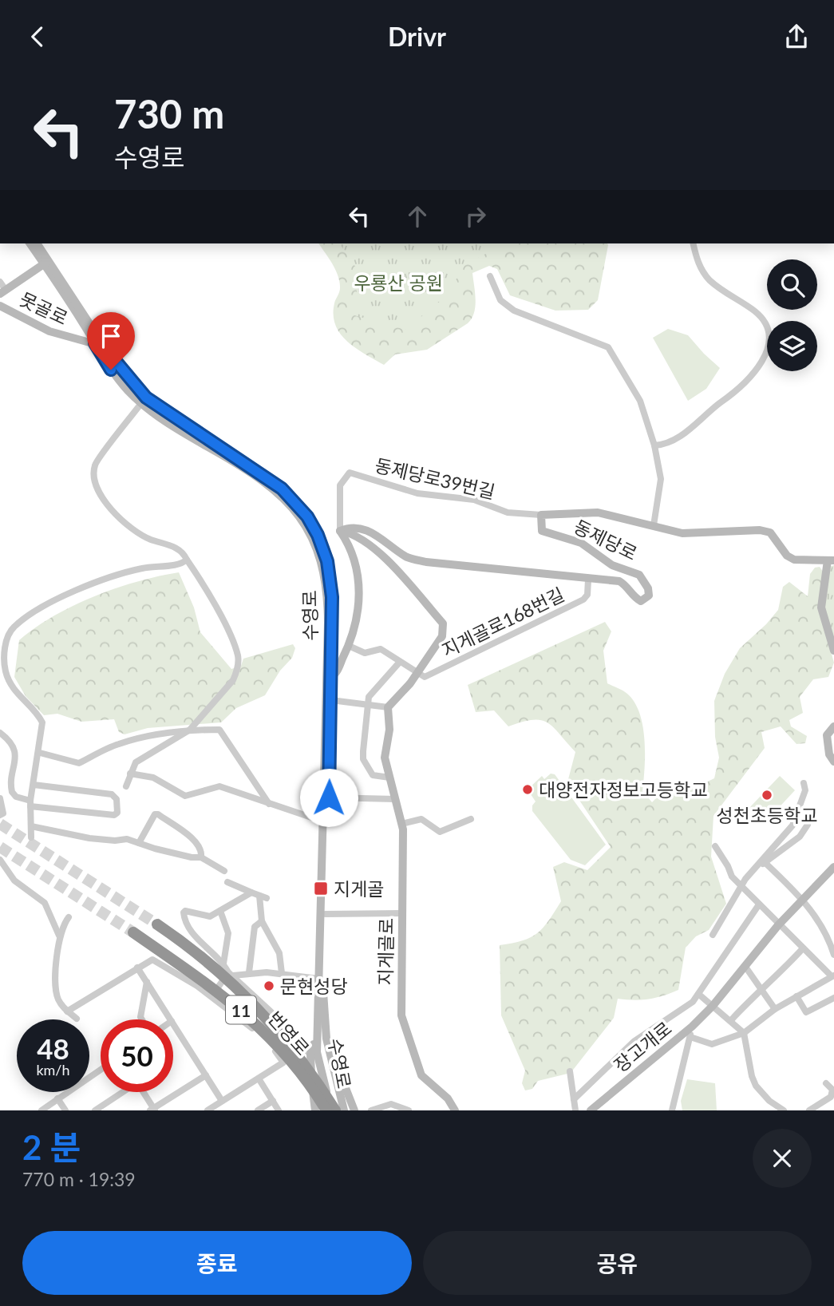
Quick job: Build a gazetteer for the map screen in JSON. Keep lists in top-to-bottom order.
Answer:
{
  "streets": {
    "highway": ["11", "번영로"],
    "street": [
      "못골로",
      "동제당로39번길",
      "동제당로",
      "수영로",
      "지게골로168번길",
      "지게골로",
      "장고개로"
    ]
  },
  "crossings": [
    ["못골로", "수영로"],
    ["동제당로39번길", "동제당로"],
    ["동제당로", "지게골로168번길"],
    ["수영로", "번영로"]
  ],
  "parks": ["우룡산 공원"],
  "places": {
    "other": ["대양전자정보고등학교", "성천초등학교", "문현성당"],
    "transit": ["지게골"]
  },
  "page": {
    "header": "Drivr",
    "turn": ["730 m", "수영로"],
    "speed": "48 km/h",
    "limit": "50",
    "heading": ["2 분", "770 m · 19:39"],
    "buttons": ["종료", "공유"]
  }
}
